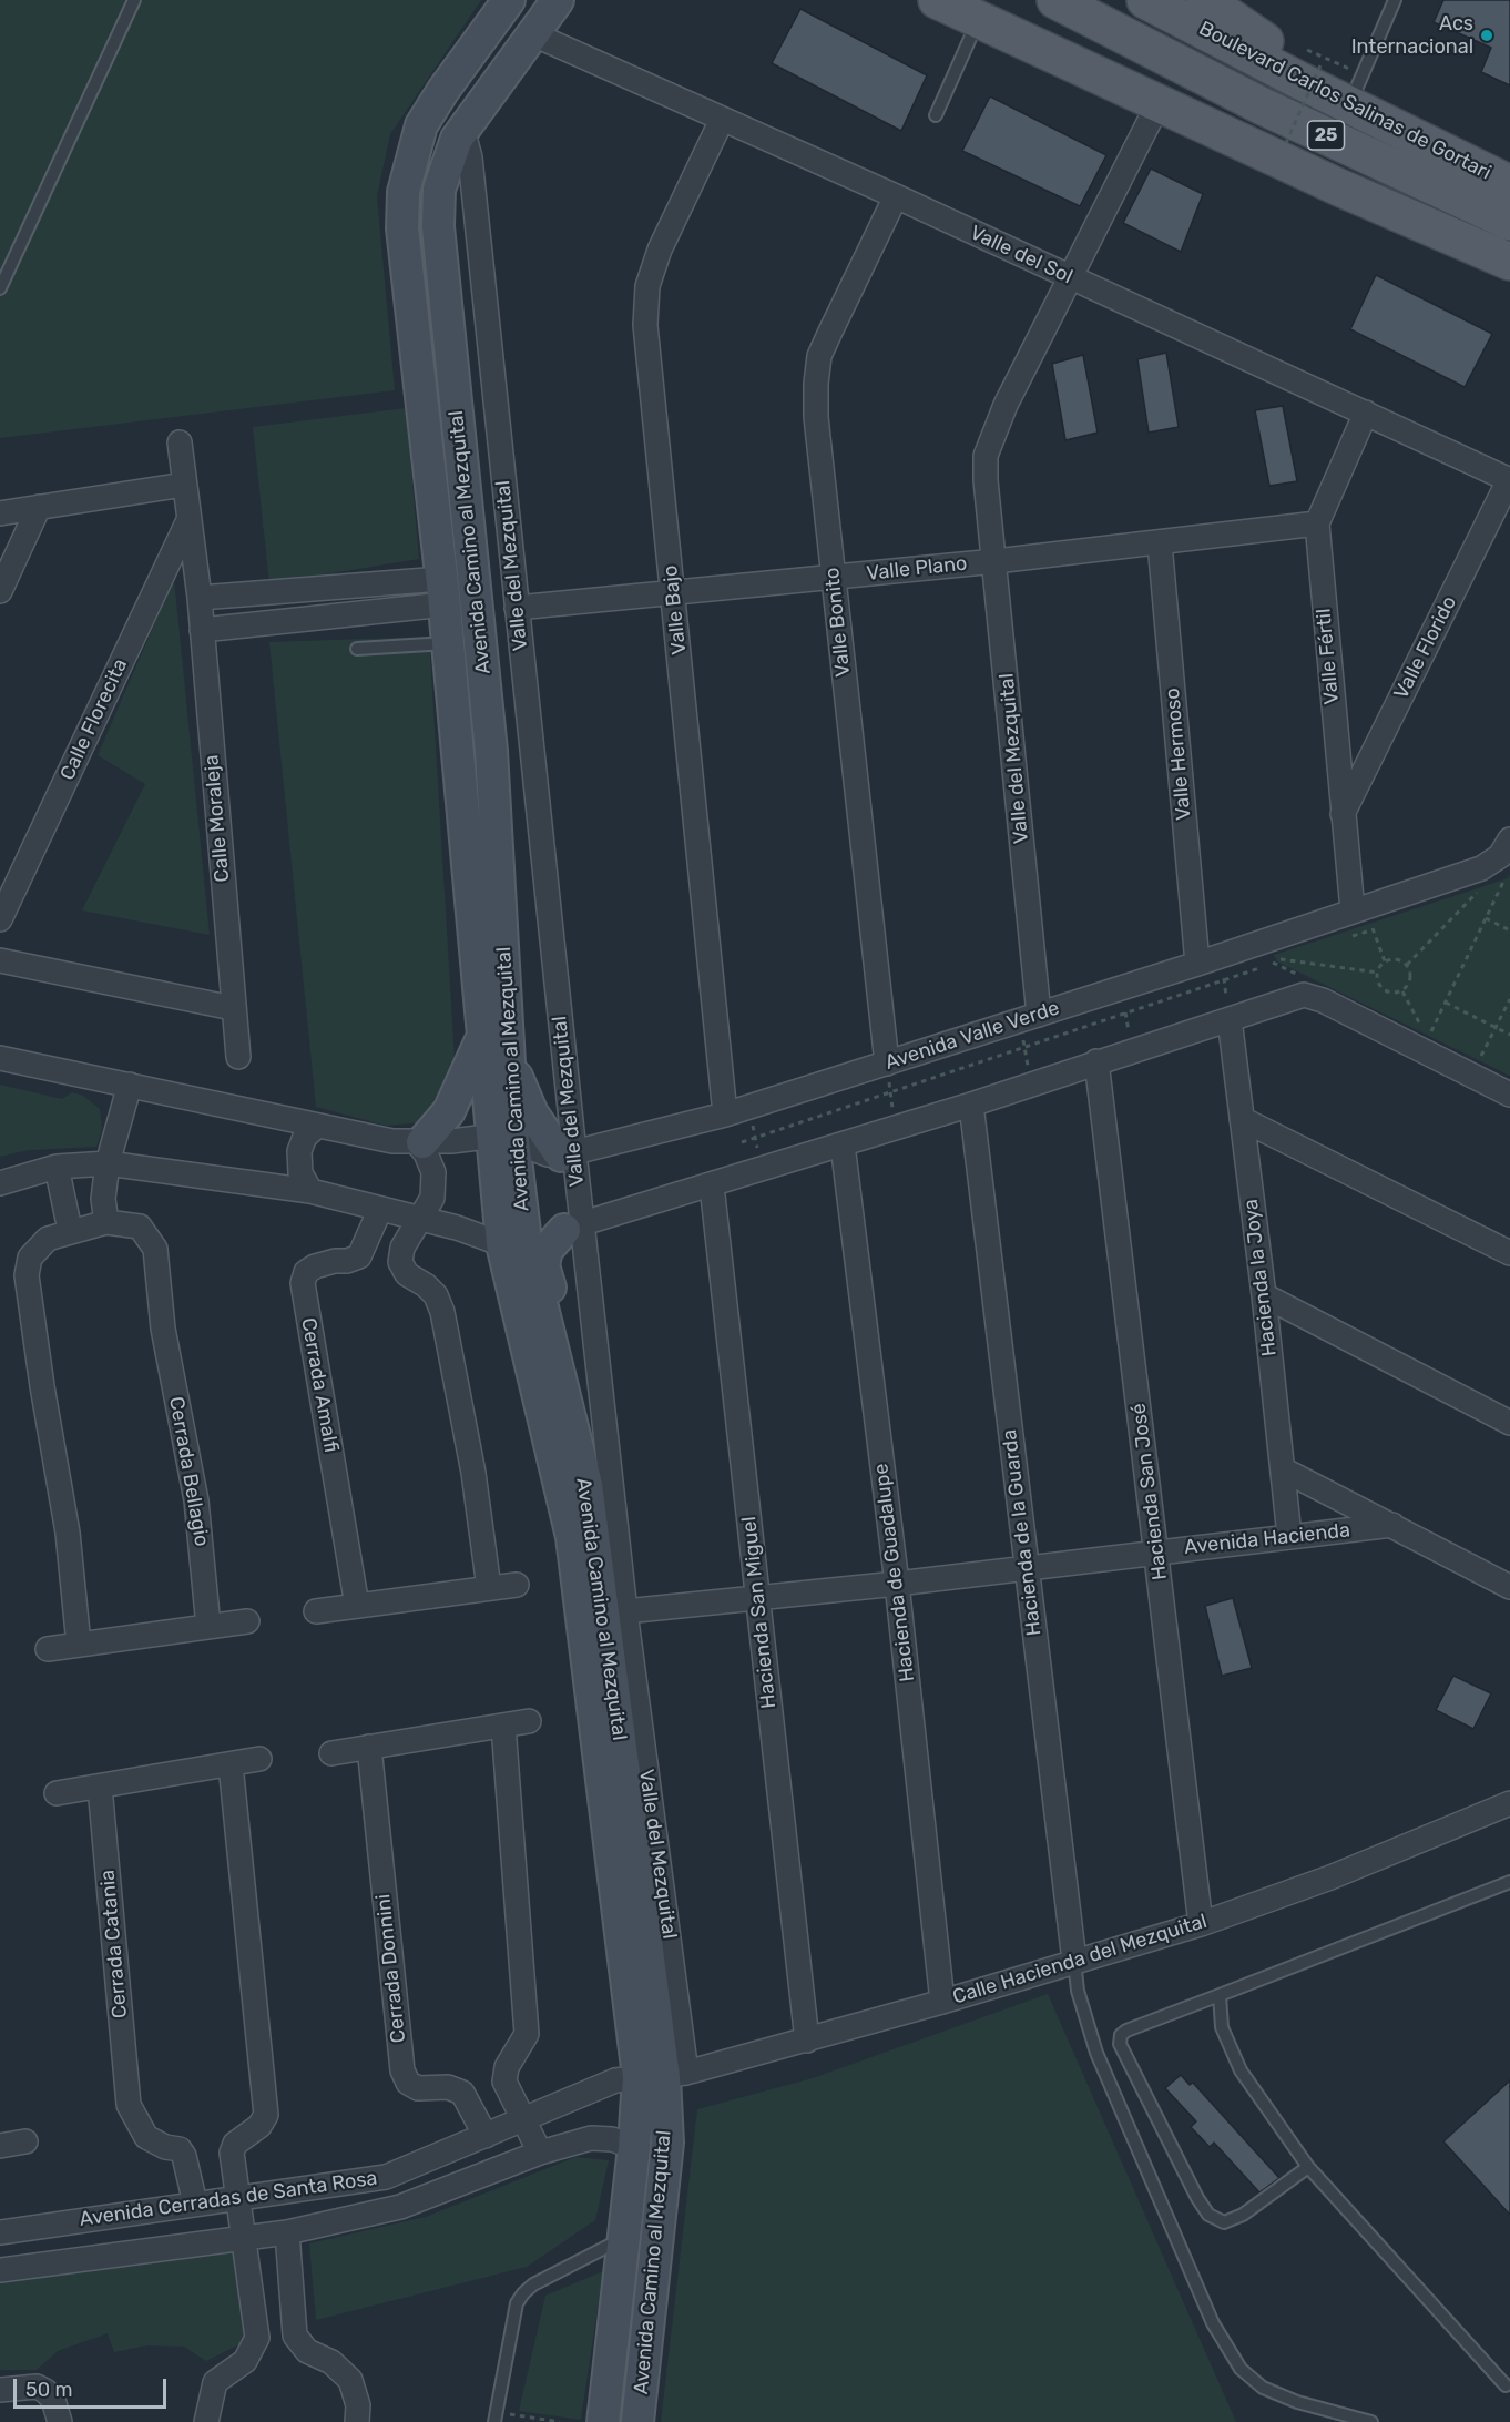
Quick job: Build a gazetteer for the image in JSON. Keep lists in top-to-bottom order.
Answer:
{
  "streets": {
    "main road": ["Boulevard Carlos Salinas de Gortari", "25", "Avenida Camino al Mezquital"],
    "street": [
      "Valle del Sol",
      "Valle del Mezquital",
      "Valle Plano",
      "Valle Bajo",
      "Valle Bonito",
      "Valle Florido",
      "Valle Fértil",
      "Calle Florecita",
      "Valle Hermoso",
      "Calle Moraleja",
      "Avenida Valle Verde",
      "Hacienda la Joya",
      "Cerrada Amalfi",
      "Cerrada Bellagio",
      "Hacienda San José",
      "Hacienda de la Guarda",
      "Avenida Hacienda",
      "Hacienda de Guadalupe",
      "Hacienda San Miguel",
      "Cerrada Catania",
      "Calle Hacienda del Mezquital",
      "Cerrada Donnini",
      "Avenida Cerradas de Santa Rosa"
    ]
  },
  "crossings": [
    ["Valle del Sol", "Avenida Camino al Mezquital"],
    ["Valle del Sol", "Valle del Mezquital"],
    ["Valle del Sol", "Valle Bajo"],
    ["Valle del Sol", "Valle Bonito"],
    ["Valle del Sol", "Valle Florido"],
    ["Valle del Sol", "Valle Fértil"],
    ["Avenida Camino al Mezquital", "Valle del Mezquital"],
    ["Avenida Camino al Mezquital", "Avenida Valle Verde"],
    ["Avenida Camino al Mezquital", "Calle Hacienda del Mezquital"],
    ["Avenida Camino al Mezquital", "Avenida Cerradas de Santa Rosa"],
    ["Valle del Mezquital", "Valle Plano"],
    ["Valle del Mezquital", "Avenida Valle Verde"],
    ["Valle del Mezquital", "Avenida Hacienda"],
    ["Valle del Mezquital", "Calle Hacienda del Mezquital"],
    ["Valle del Mezquital", "Avenida Cerradas de Santa Rosa"],
    ["Valle Plano", "Valle Bajo"],
    ["Valle Plano", "Valle Bonito"],
    ["Valle Plano", "Valle Fértil"],
    ["Valle Plano", "Valle Hermoso"],
    ["Valle Bajo", "Avenida Valle Verde"],
    ["Valle Bonito", "Avenida Valle Verde"],
    ["Valle Florido", "Valle Fértil"],
    ["Valle Fértil", "Avenida Valle Verde"],
    ["Calle Florecita", "Calle Moraleja"],
    ["Valle Hermoso", "Avenida Valle Verde"],
    ["Hacienda la Joya", "Avenida Hacienda"],
    ["Hacienda San José", "Avenida Hacienda"],
    ["Hacienda San José", "Calle Hacienda del Mezquital"],
    ["Hacienda de la Guarda", "Avenida Hacienda"],
    ["Hacienda de la Guarda", "Calle Hacienda del Mezquital"],
    ["Avenida Hacienda", "Hacienda de Guadalupe"],
    ["Avenida Hacienda", "Hacienda San Miguel"],
    ["Hacienda de Guadalupe", "Calle Hacienda del Mezquital"],
    ["Hacienda San Miguel", "Calle Hacienda del Mezquital"],
    ["Cerrada Catania", "Avenida Cerradas de Santa Rosa"],
    ["Calle Hacienda del Mezquital", "Avenida Cerradas de Santa Rosa"],
    ["Cerrada Donnini", "Avenida Cerradas de Santa Rosa"]
  ],
  "places": ["Acs Internacional"],
  "scale_bar": "50 m"
}
